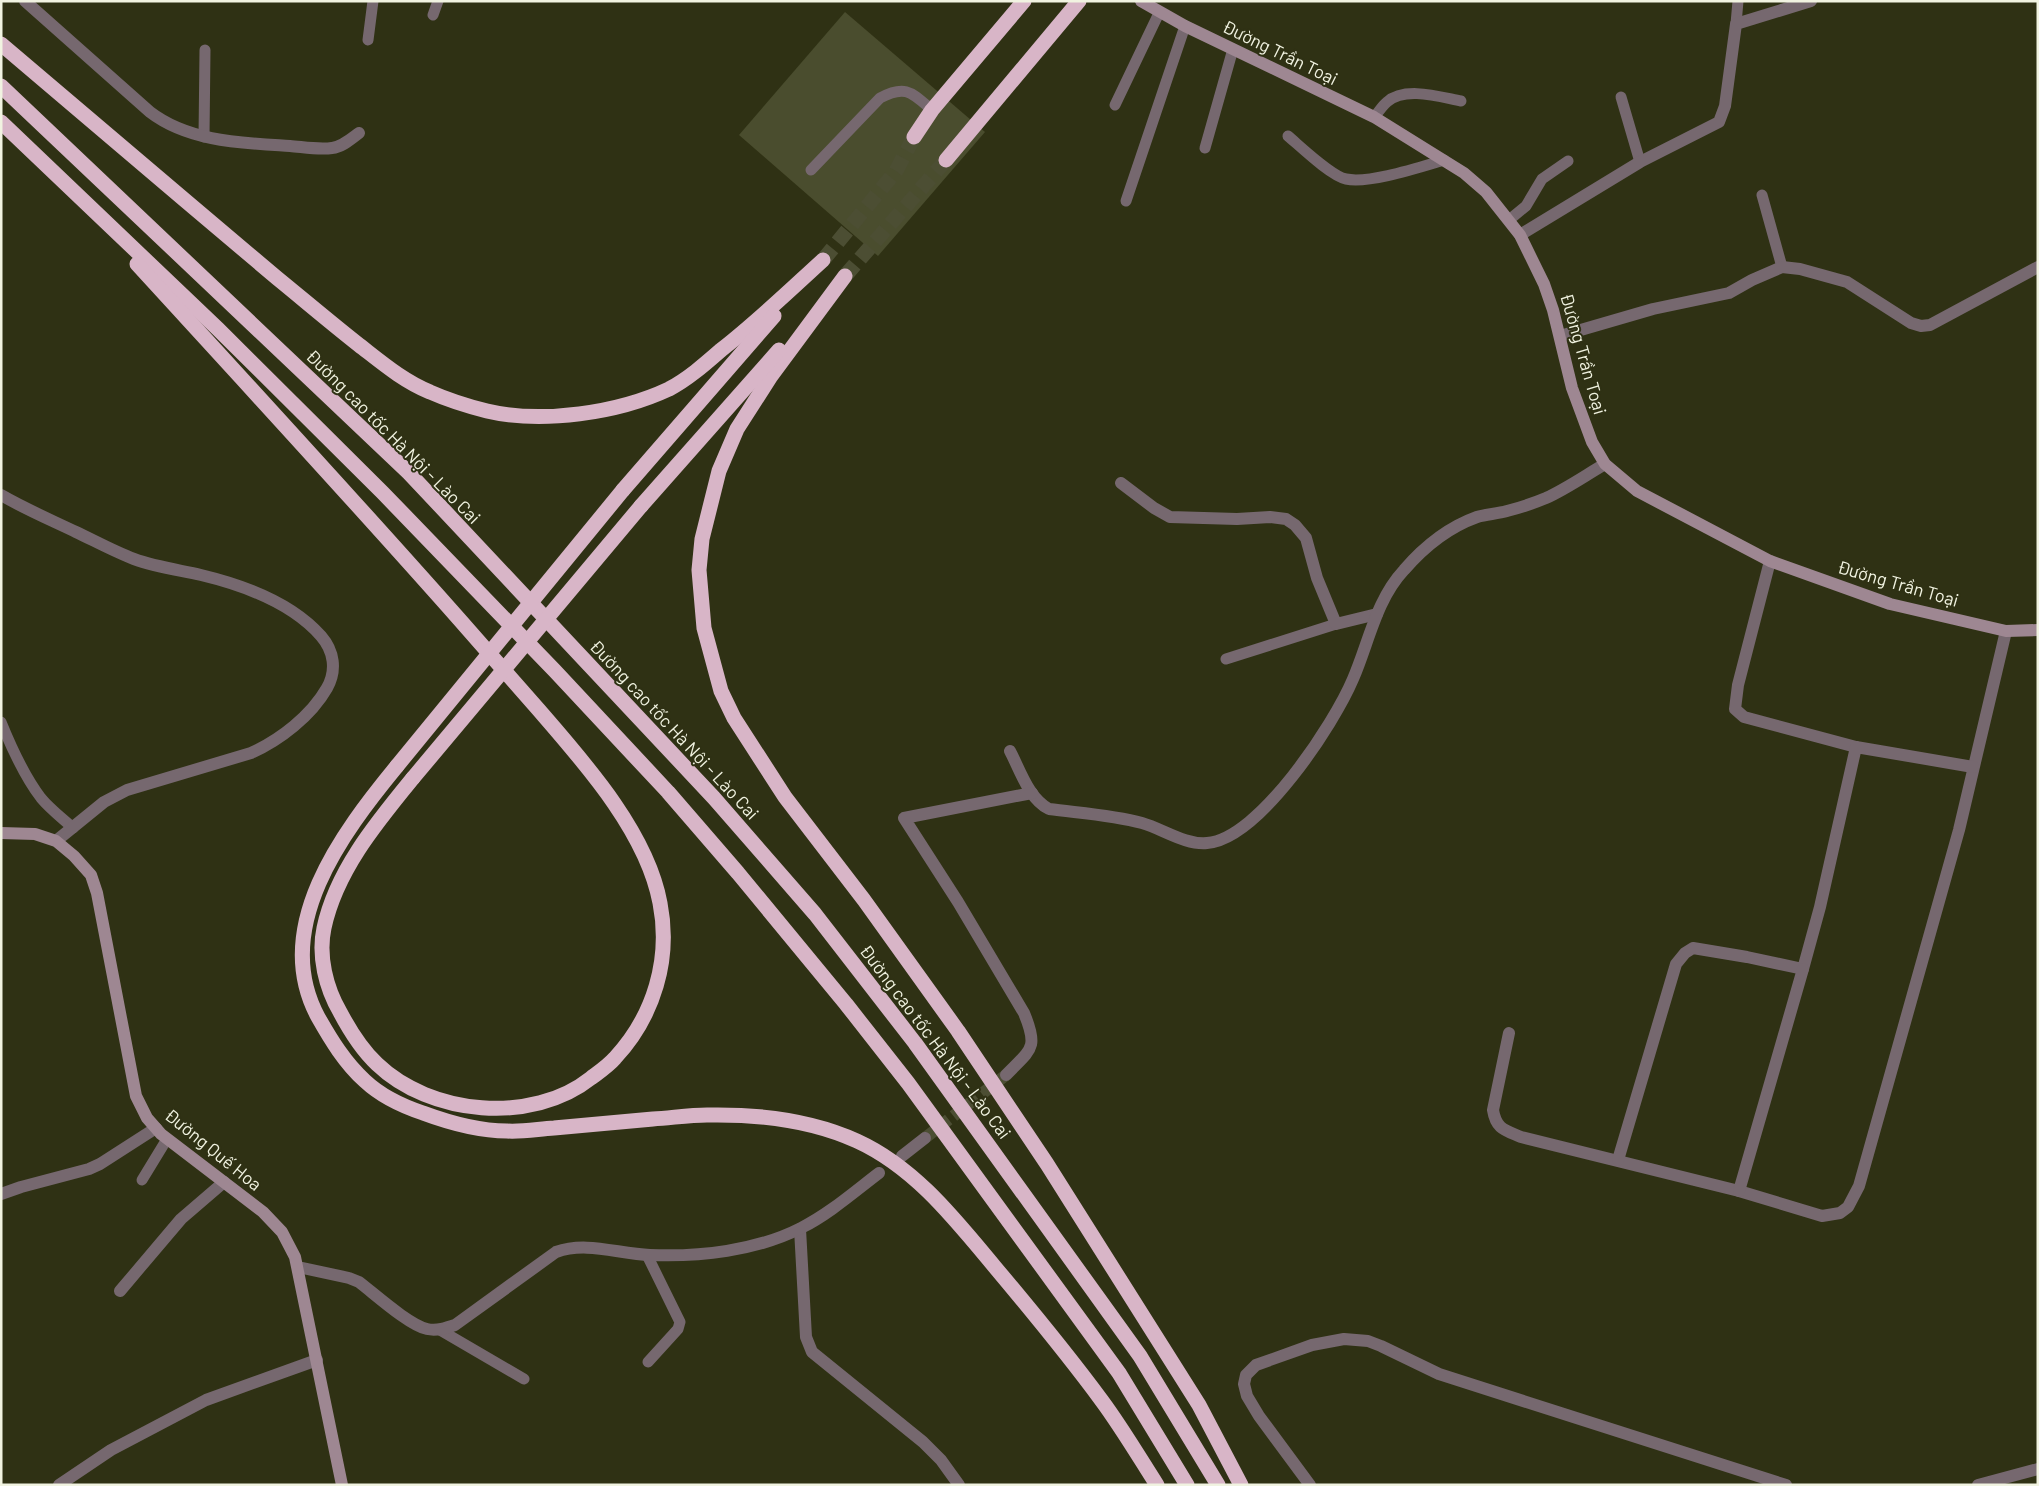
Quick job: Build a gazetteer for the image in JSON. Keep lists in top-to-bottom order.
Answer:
{
  "streets": {
    "highway": ["Đường cao tốc Hà Nội - Lào Cai"],
    "street": ["Đường Trần Toại", "Đường Quế Hoa"]
  }
}
